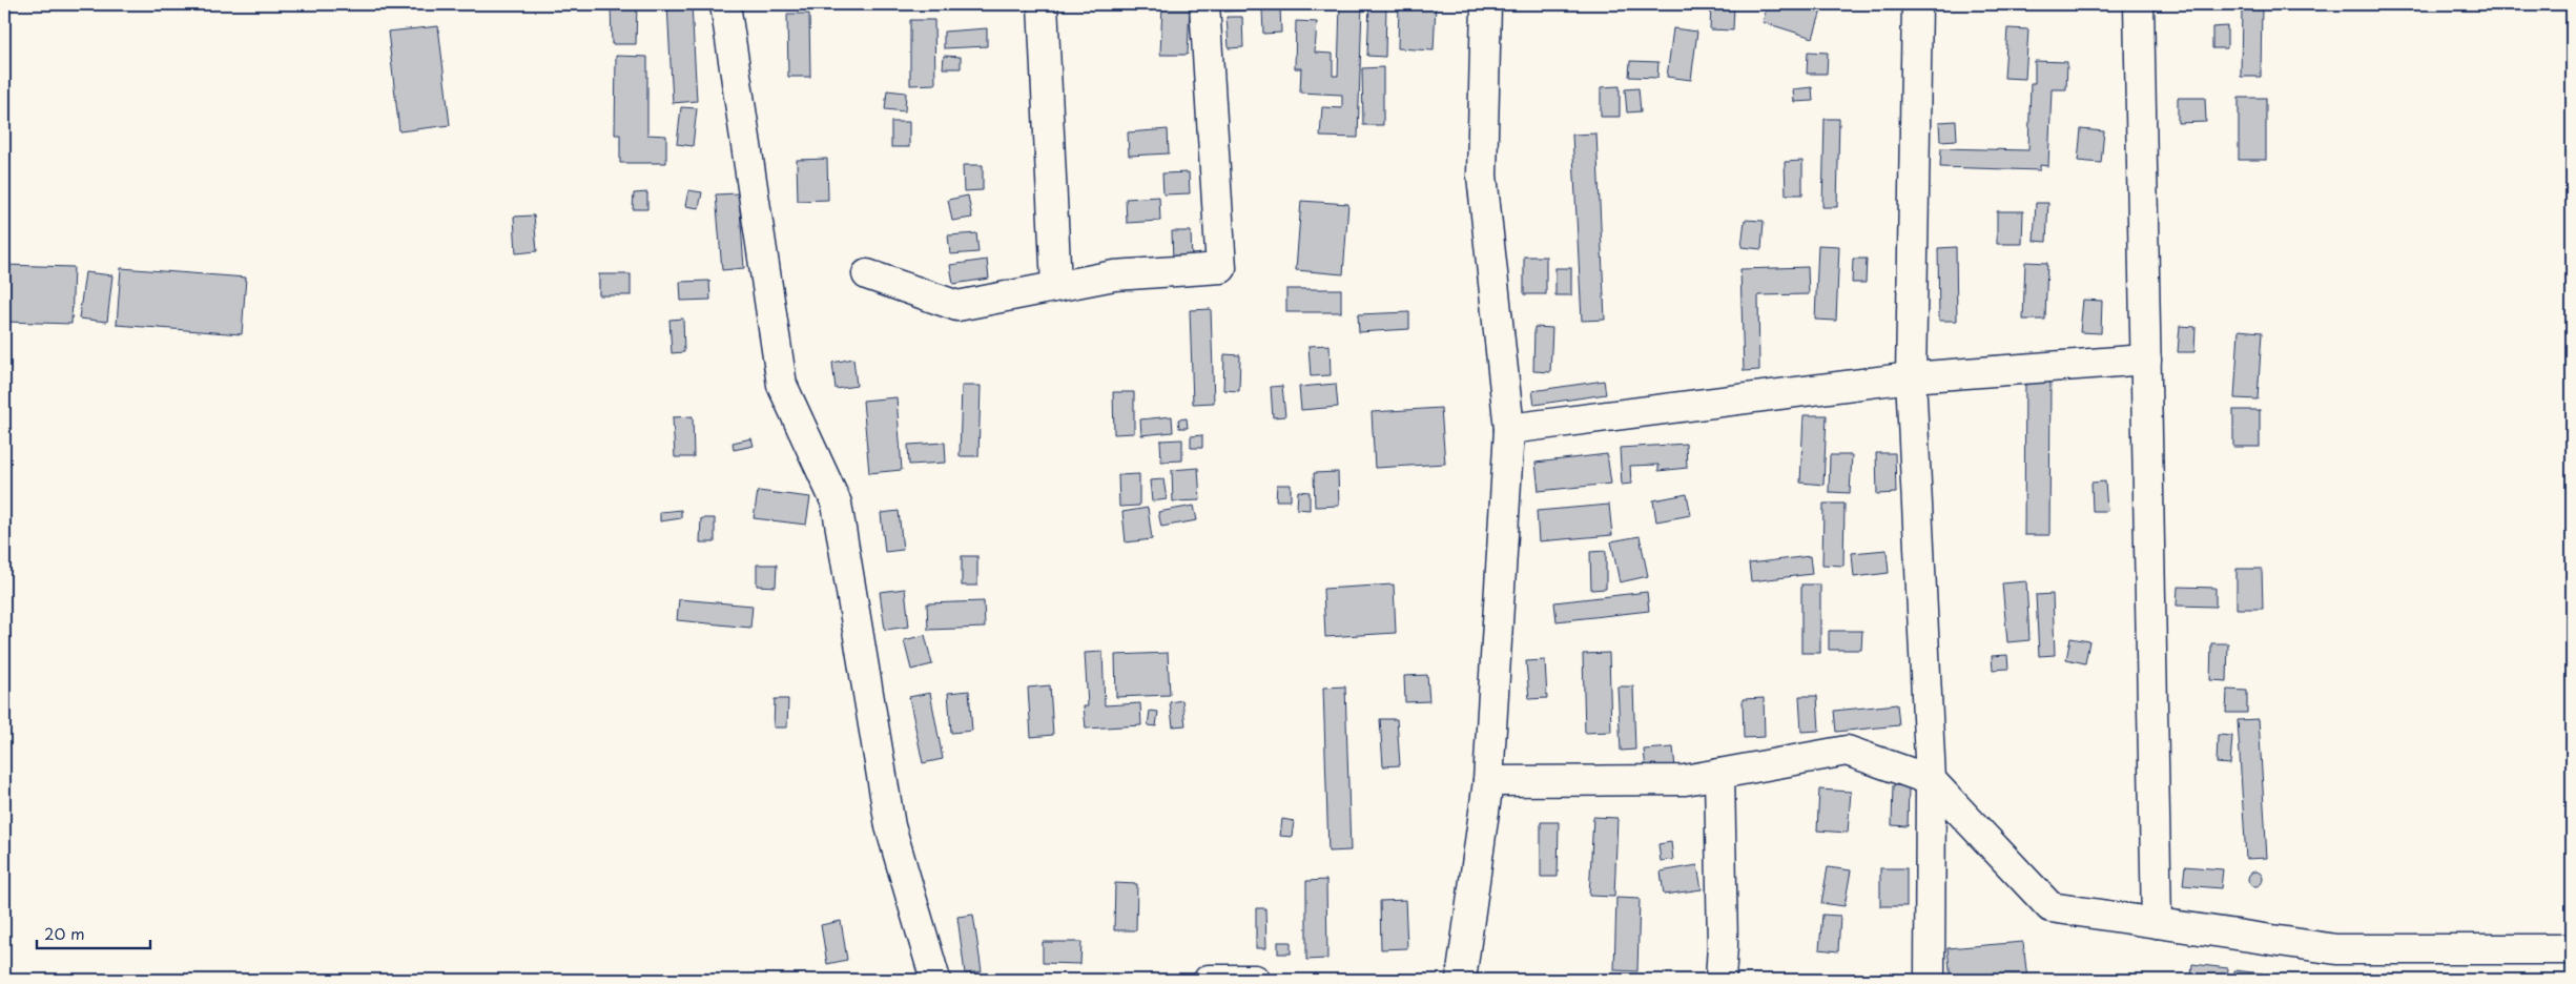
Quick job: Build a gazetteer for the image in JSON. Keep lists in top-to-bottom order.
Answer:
{
  "scale_bar": "20 m"
}
